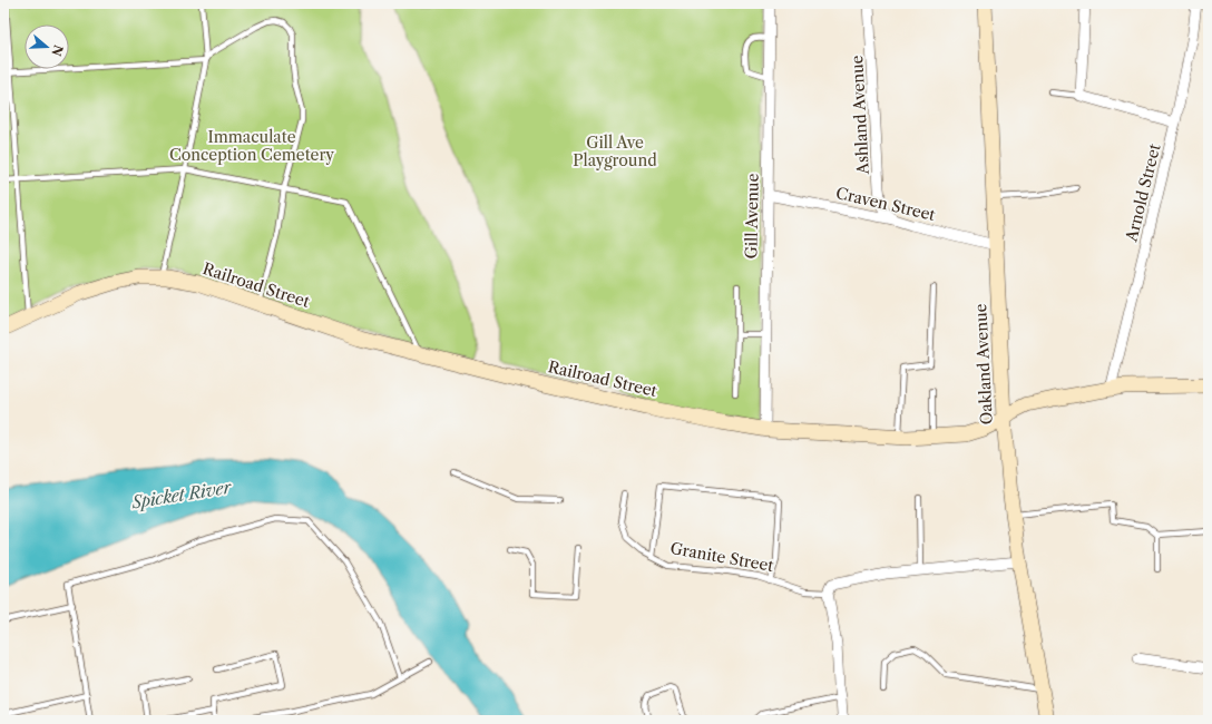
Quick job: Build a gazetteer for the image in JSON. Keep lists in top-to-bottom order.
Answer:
{
  "streets": {
    "main road": ["Railroad Street", "Oakland Avenue"],
    "street": [
      "Ashland Avenue",
      "Arnold Street",
      "Craven Street",
      "Gill Avenue"
    ],
    "lane": ["Granite Street"]
  },
  "crossings": [
    ["Ashland Avenue", "Craven Street"],
    ["Arnold Street", "Railroad Street"],
    ["Craven Street", "Gill Avenue"],
    ["Craven Street", "Oakland Avenue"],
    ["Gill Avenue", "Railroad Street"],
    ["Railroad Street", "Oakland Avenue"]
  ],
  "water": ["Spicket River"],
  "parks": ["Immaculate Conception Cemetery", "Gill Ave Playground"],
  "north": "right"
}
